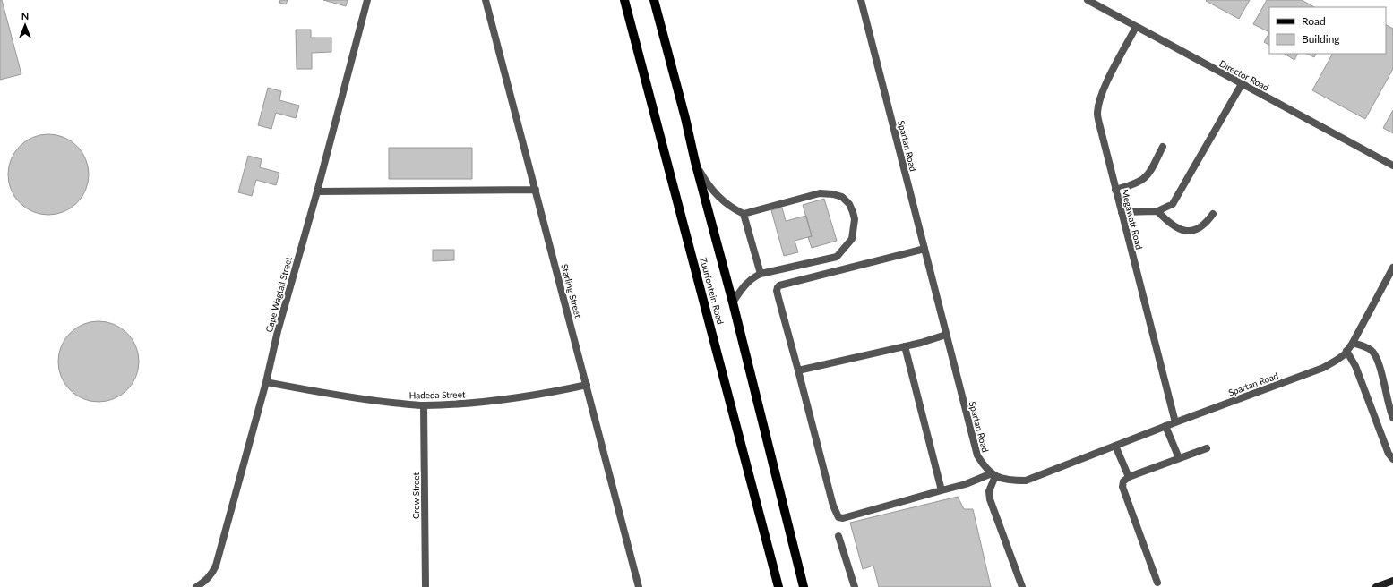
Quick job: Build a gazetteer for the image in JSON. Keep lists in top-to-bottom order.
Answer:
{
  "streets": {
    "main road": ["Zuurfontein Road"],
    "street": [
      "Director Road",
      "Spartan Road",
      "Megawatt Road",
      "Starling Street",
      "Cape Wagtail Street",
      "Hadeda Street",
      "Crow Street"
    ]
  },
  "crossings": [
    ["Director Road", "Megawatt Road"],
    ["Spartan Road", "Megawatt Road"],
    ["Starling Street", "Hadeda Street"],
    ["Cape Wagtail Street", "Hadeda Street"],
    ["Hadeda Street", "Crow Street"]
  ],
  "legend": ["Road", "Building"],
  "north": "top"
}
